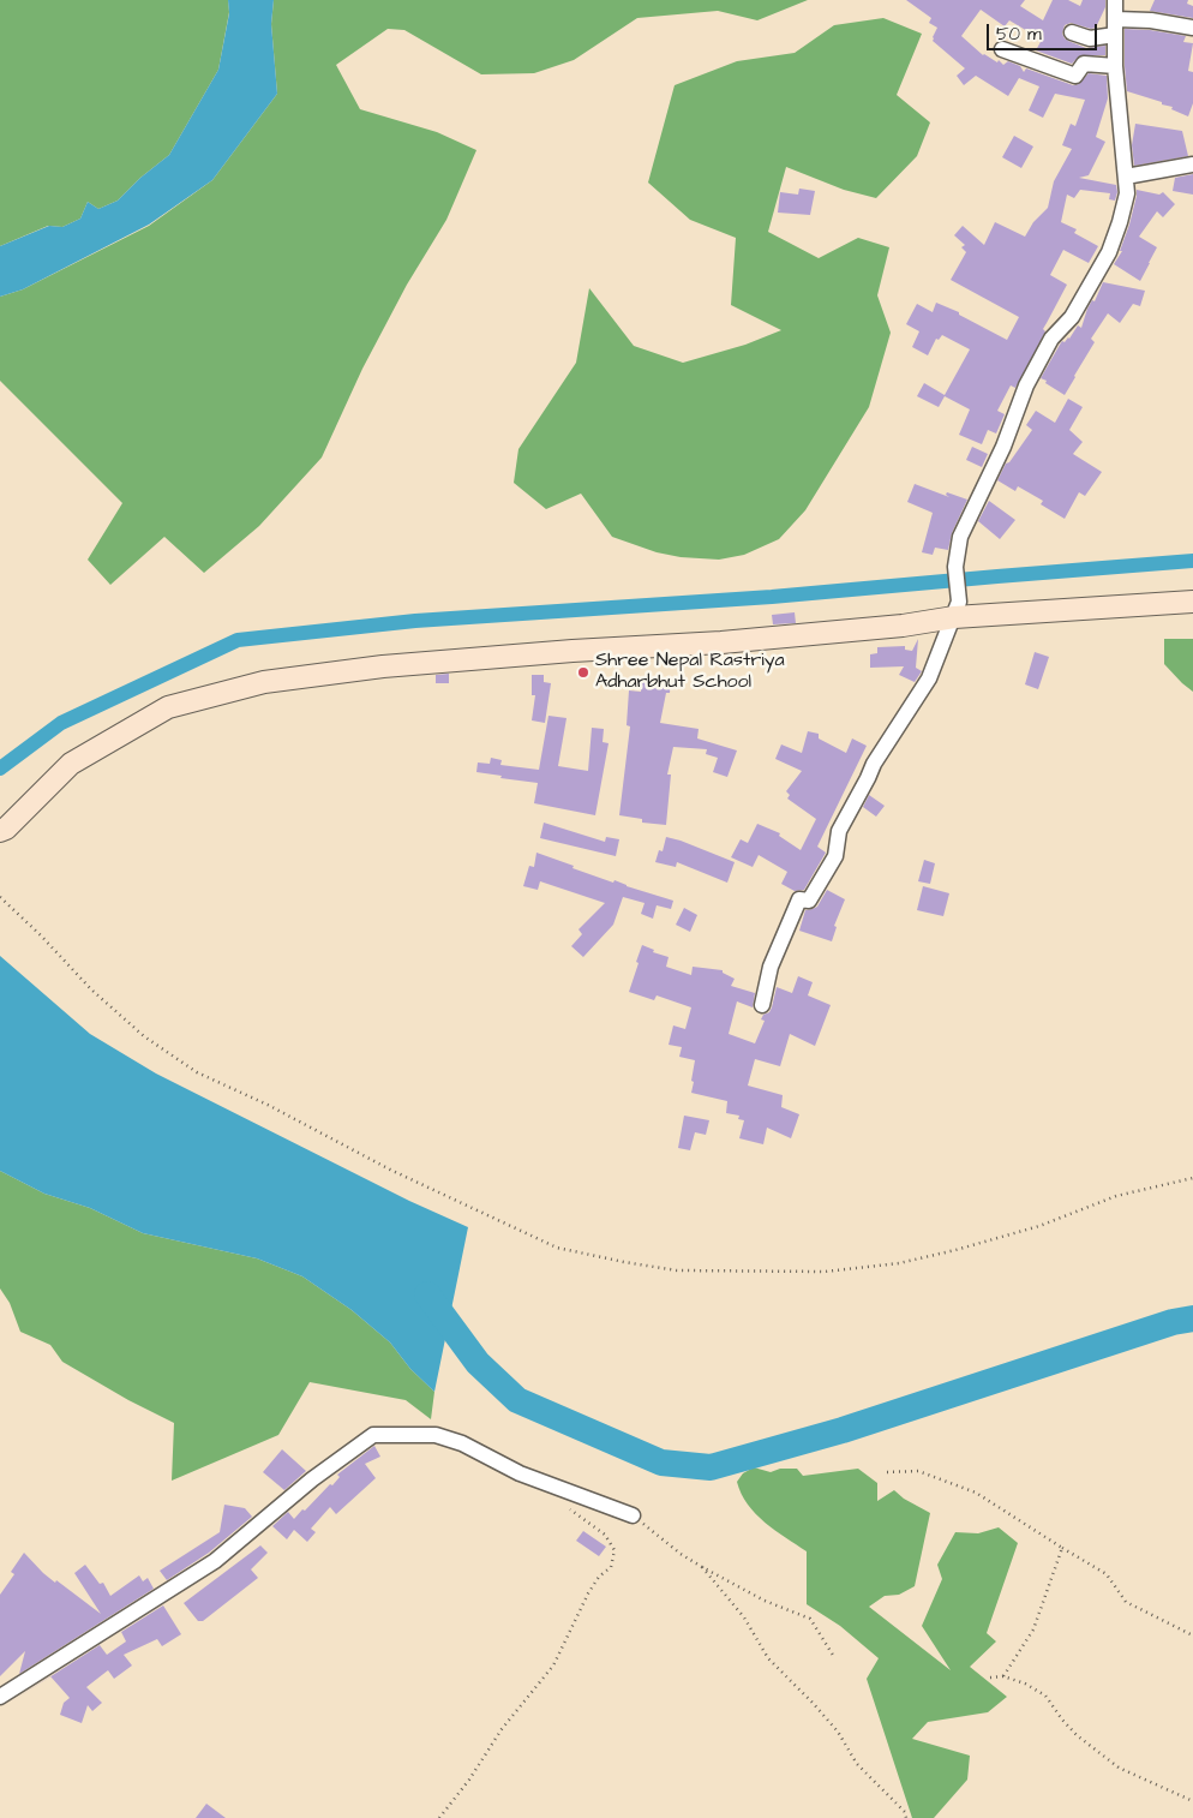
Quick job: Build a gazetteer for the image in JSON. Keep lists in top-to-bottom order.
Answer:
{
  "places": ["Shree Nepal Rastriya Adharbhut School"],
  "scale_bar": "50 m"
}
